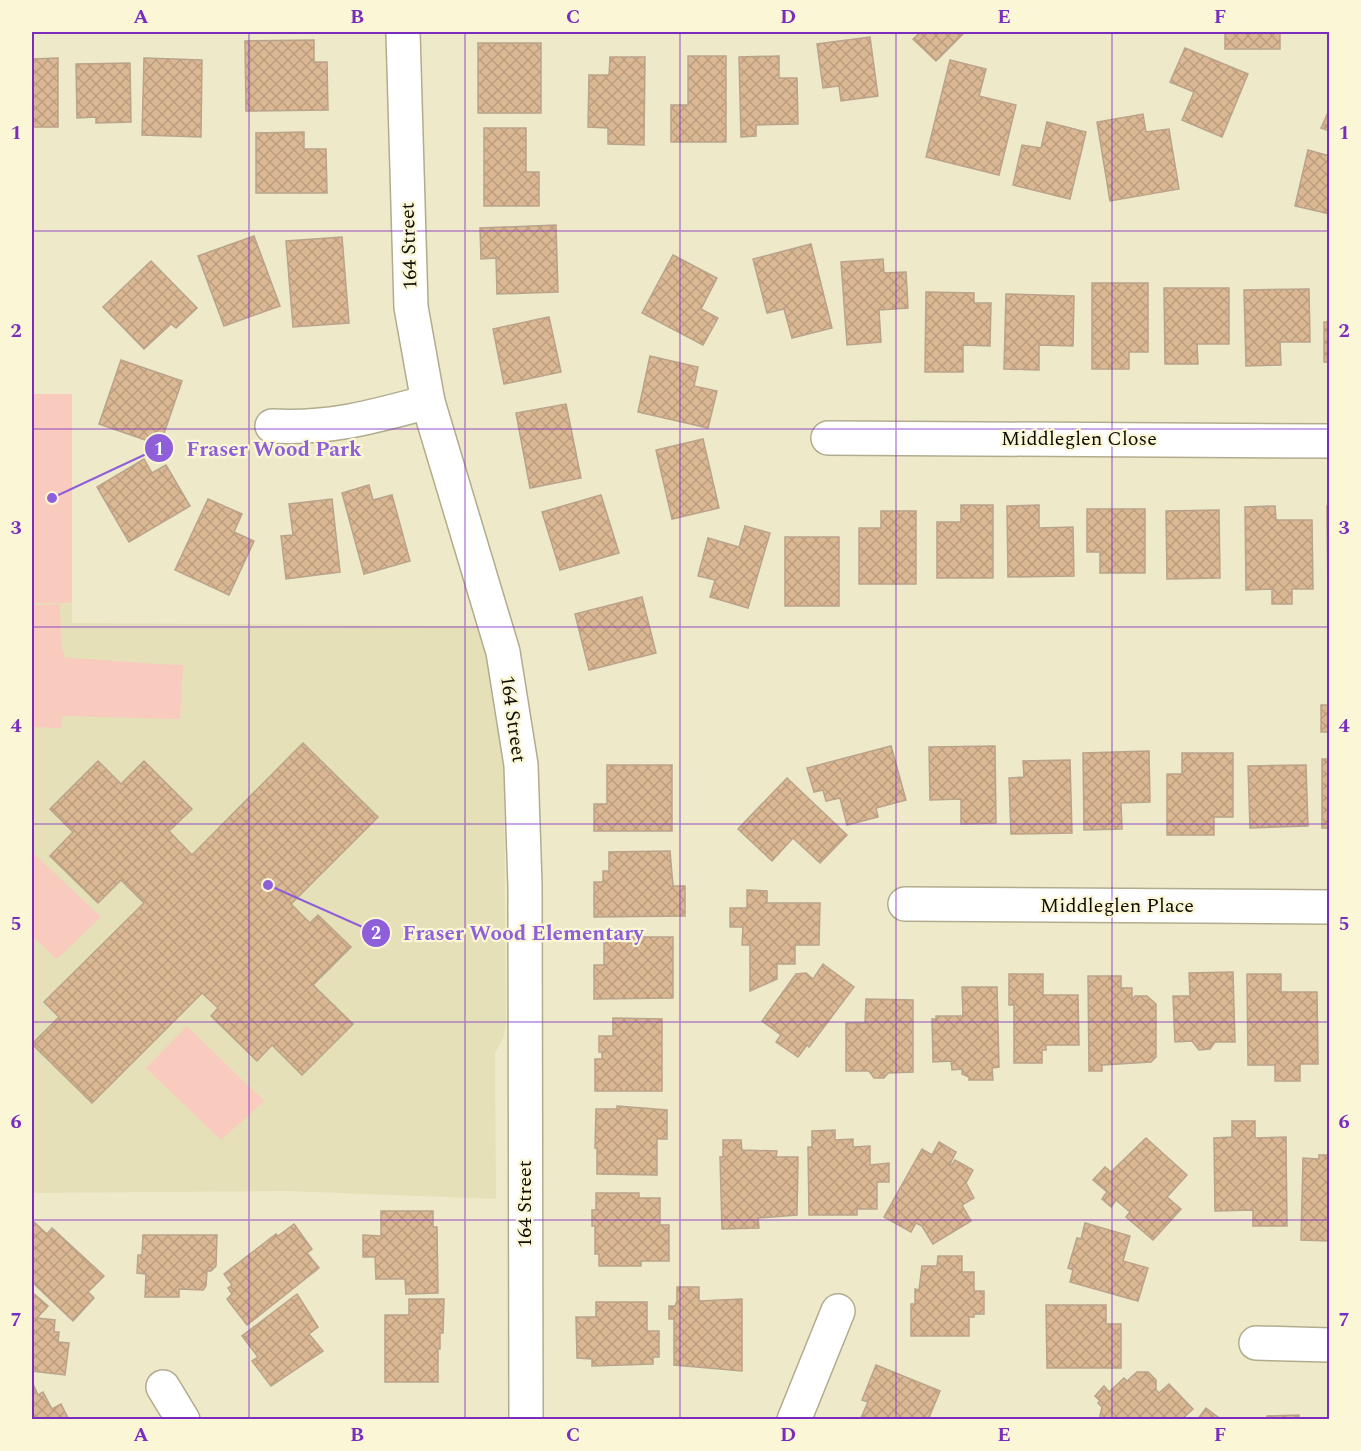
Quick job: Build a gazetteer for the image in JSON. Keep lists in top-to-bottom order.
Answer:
{
  "streets": {
    "street": ["164 Street", "Middleglen Close", "Middleglen Place"]
  },
  "places": ["Fraser Wood Park", "Fraser Wood Elementary"],
  "grid": {
    "columns": [
      "A",
      "B",
      "C",
      "D",
      "E",
      "F"
    ],
    "rows": [
      "1",
      "2",
      "3",
      "4",
      "5",
      "6",
      "7"
    ]
  }
}
